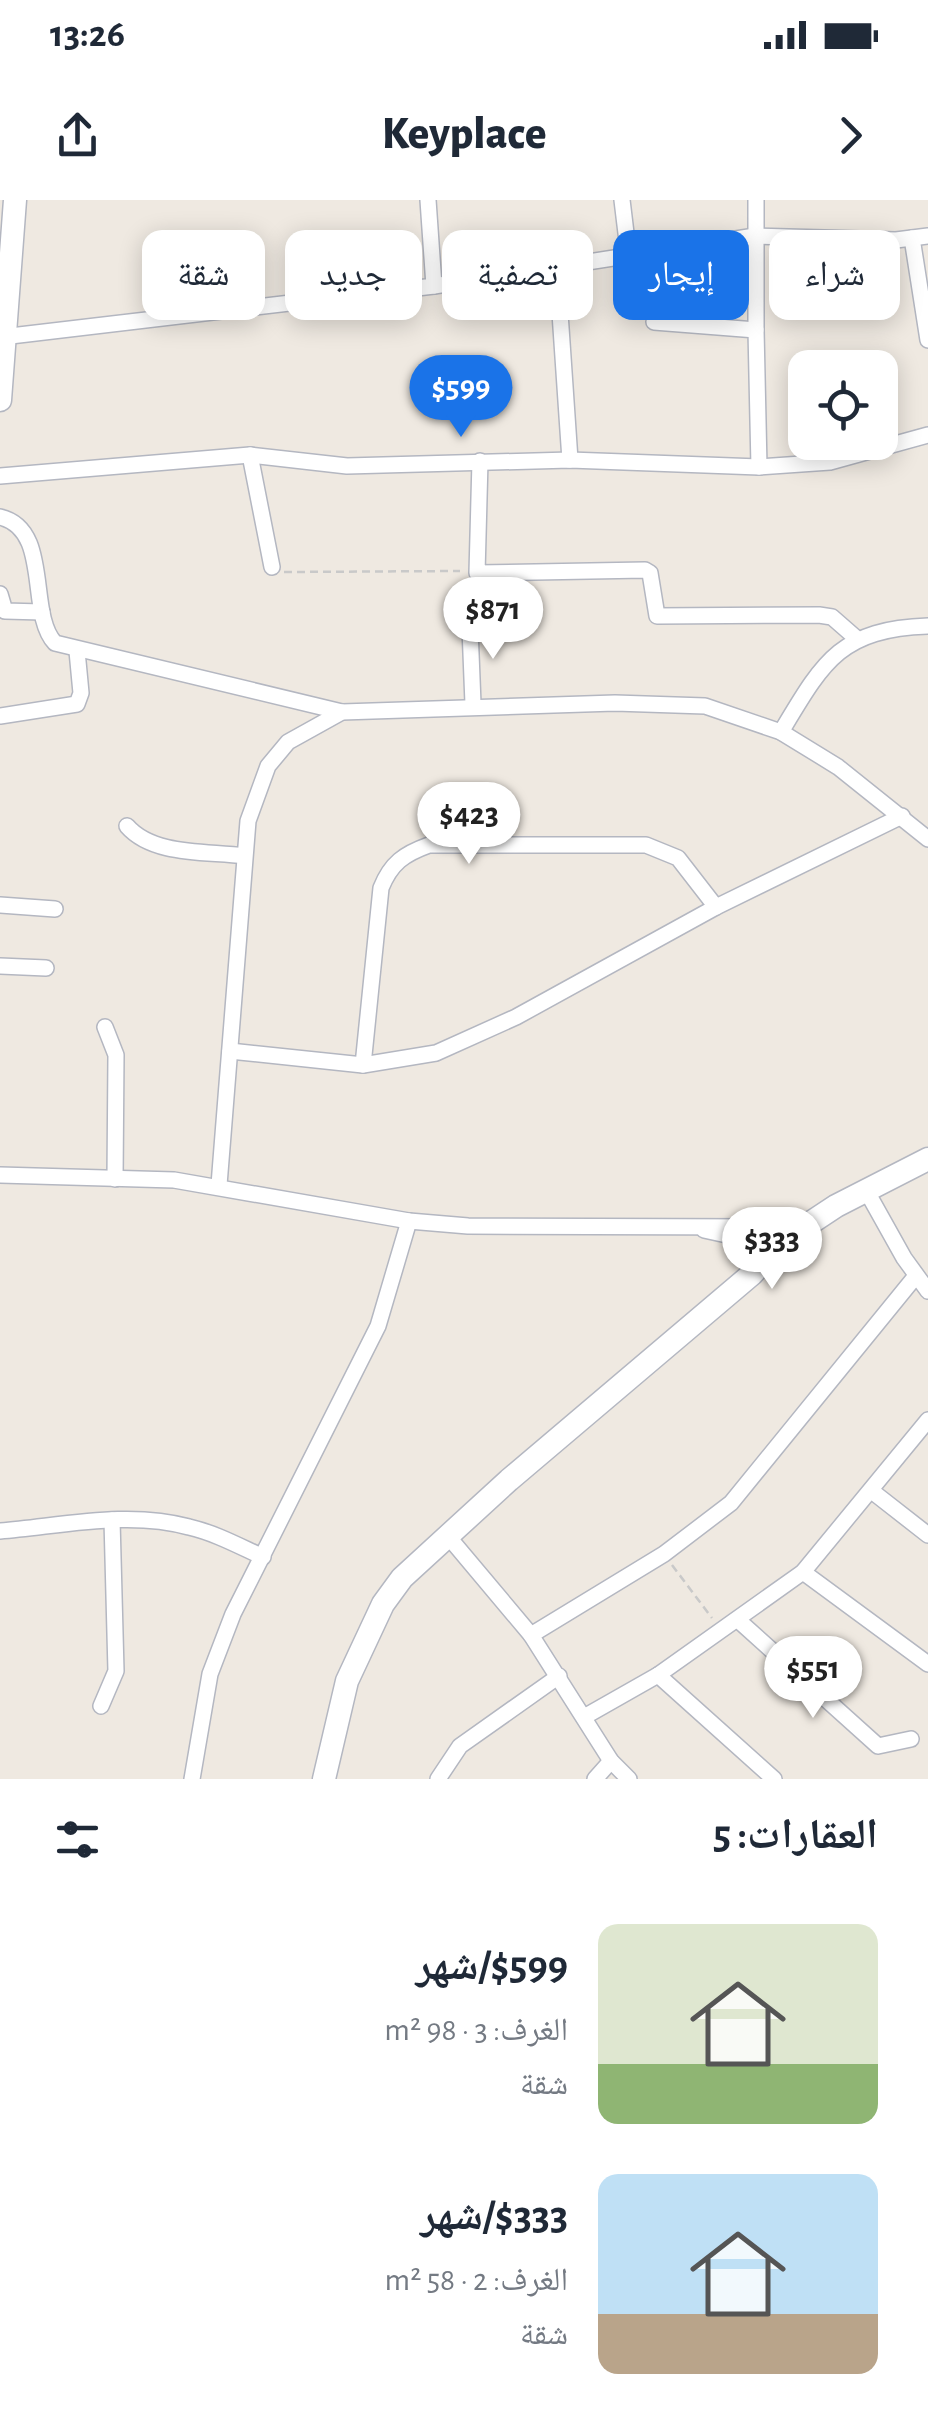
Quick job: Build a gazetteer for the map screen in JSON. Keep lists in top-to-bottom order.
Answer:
{
  "page": {
    "status": "13:26",
    "header": "Keyplace",
    "chip": [
      "شراء",
      "إيجار",
      "تصفية",
      "جديد",
      "شقة"
    ],
    "price": [
      "$599",
      "$871",
      "$423",
      "$333",
      "$551"
    ],
    "heading": "العقارات: 5",
    "list": [
      {
        "name": "$599/شهر",
        "note": "الغرف: 3 · 98 m² · شقة"
      },
      {
        "name": "$333/شهر",
        "note": "الغرف: 2 · 58 m² · شقة"
      }
    ]
  }
}
